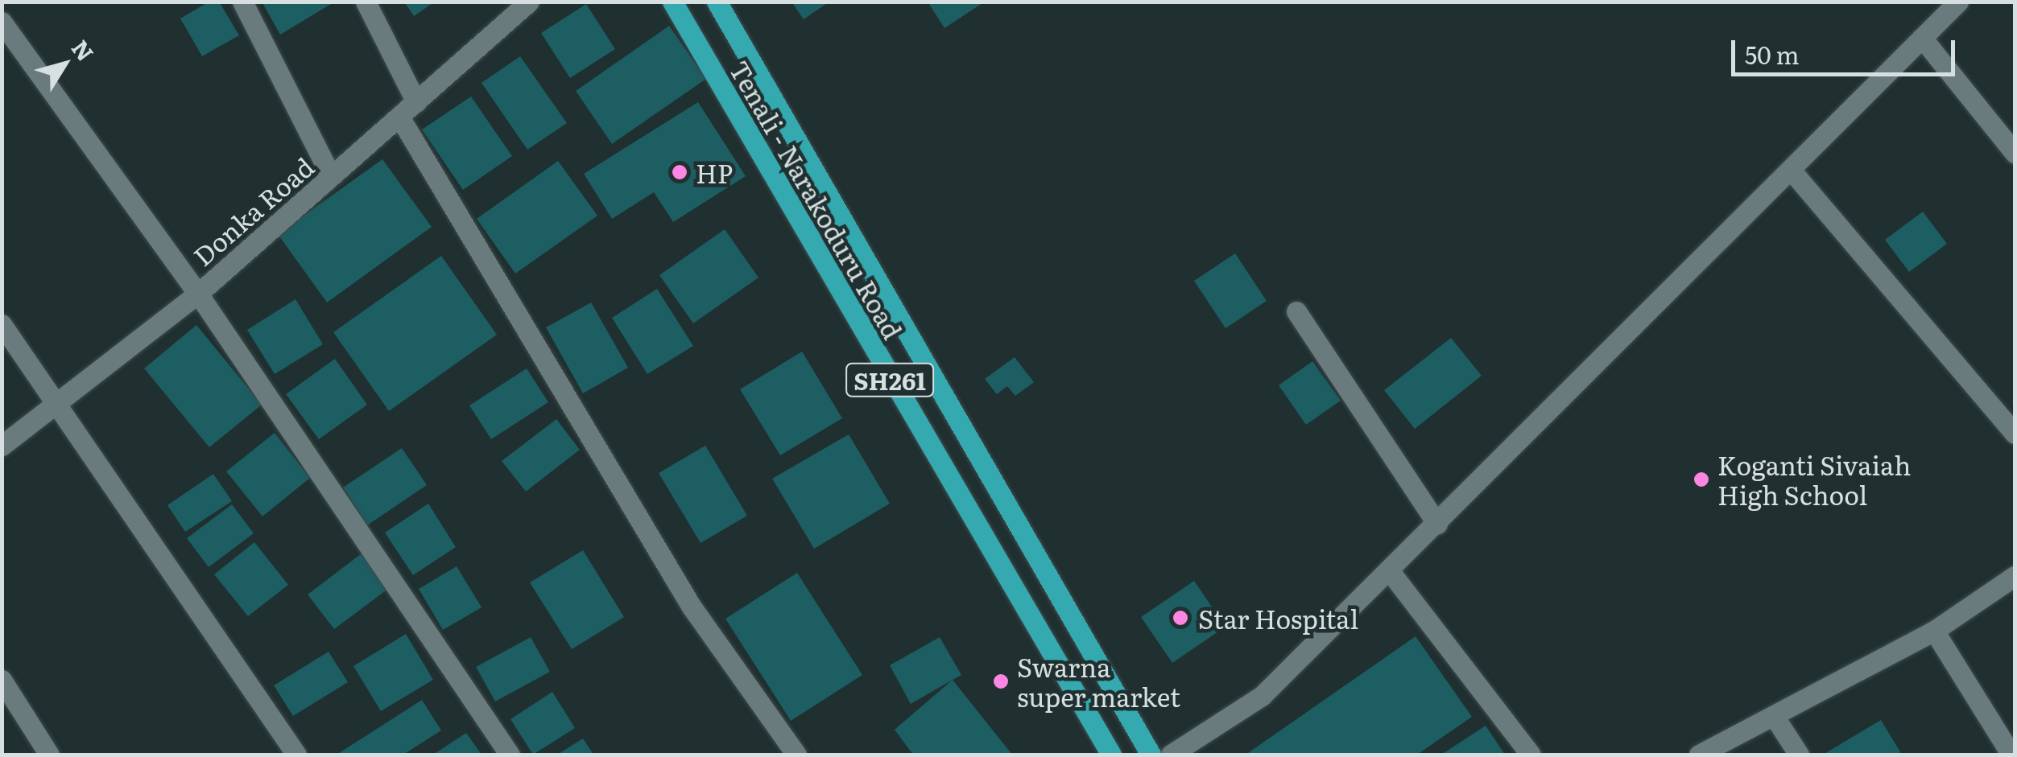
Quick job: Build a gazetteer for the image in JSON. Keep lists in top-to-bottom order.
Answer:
{
  "streets": {
    "main road": ["Tenali - Narakoduru Road", "SH261"],
    "street": ["Donka Road"]
  },
  "places": [
    "HP",
    "Koganti Sivaiah High School",
    "Star Hospital",
    "Swarna super market"
  ],
  "scale_bar": "50 m",
  "north": "top right"
}
